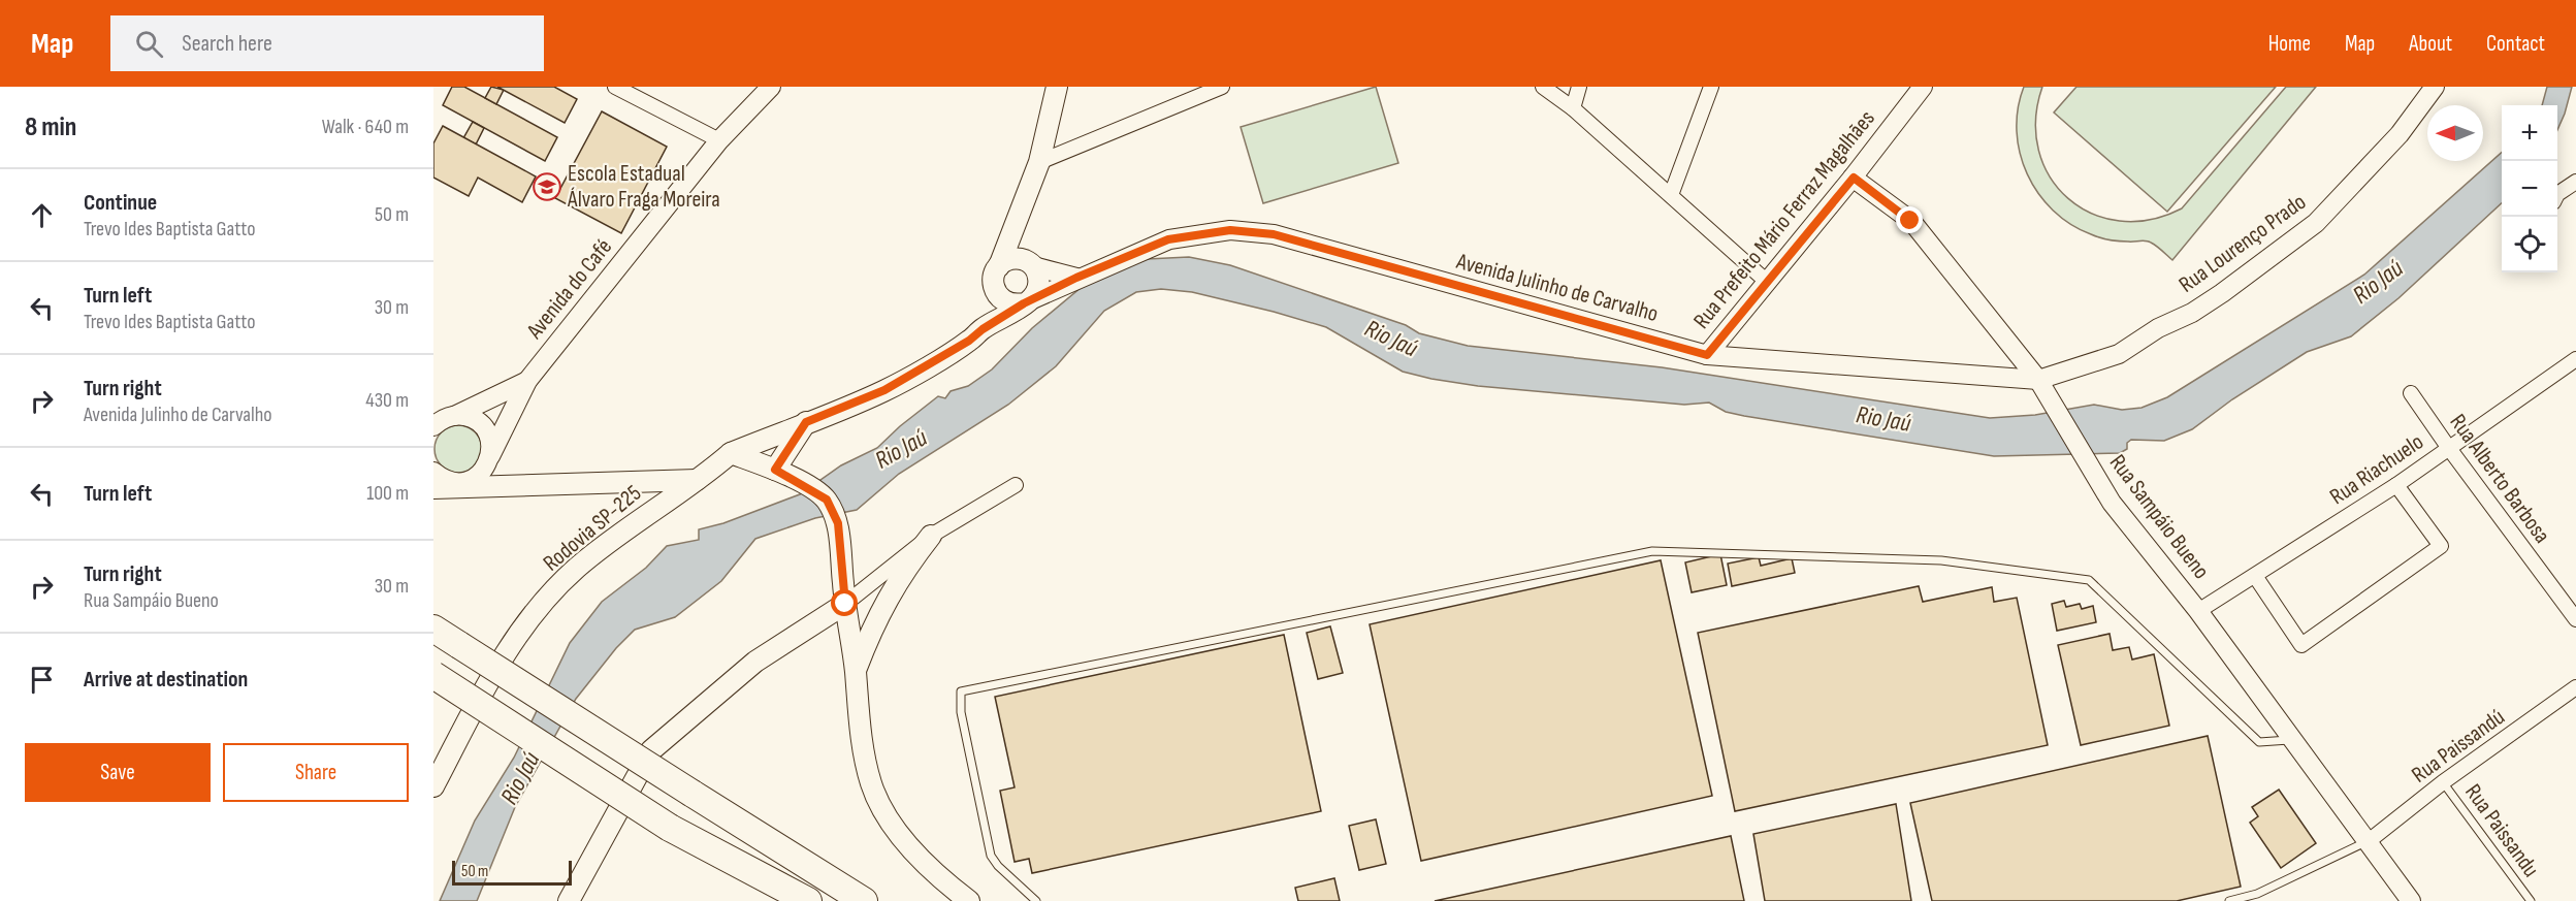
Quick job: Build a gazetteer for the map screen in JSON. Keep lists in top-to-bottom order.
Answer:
{
  "streets": {
    "main road": ["Avenida Julinho de Carvalho", "Rodovia SP-225"],
    "street": [
      "Rua Prefeito Mário Ferraz Magalhães",
      "Rua Lourenço Prado",
      "Avenida do Café",
      "Rua Riachuelo",
      "Rua Alberto Barbosa",
      "Rua Sampáio Bueno",
      "Rua Paissandú"
    ],
    "lane": ["Rua Paissandu"]
  },
  "crossings": [
    ["Rua Prefeito Mário Ferraz Magalhães", "Avenida Julinho de Carvalho"],
    ["Rua Prefeito Mário Ferraz Magalhães", "Rua Sampáio Bueno"],
    ["Rua Lourenço Prado", "Avenida Julinho de Carvalho"],
    ["Rua Lourenço Prado", "Rua Sampáio Bueno"],
    ["Avenida Julinho de Carvalho", "Rua Sampáio Bueno"],
    ["Avenida Julinho de Carvalho", "Rodovia SP-225"],
    ["Rua Riachuelo", "Rua Alberto Barbosa"],
    ["Rua Riachuelo", "Rua Sampáio Bueno"],
    ["Rua Sampáio Bueno", "Rua Paissandú"],
    ["Rua Paissandú", "Rua Paissandu"]
  ],
  "water": ["Rio Jaú"],
  "places": {
    "school or university": ["Escola Estadual Álvaro Fraga Moreira"]
  },
  "scale_bar": "50 m",
  "north": "left",
  "page": {
    "header": "Map",
    "search": "Search here",
    "nav": [
      "Home",
      "Map",
      "About",
      "Contact"
    ],
    "heading": ["8 min", "Walk · 640 m"],
    "map_buttons": ["+", "−"],
    "list": [
      ["Continue", "Trevo Ides Baptista Gatto", "50 m"],
      ["Turn left", "Trevo Ides Baptista Gatto", "30 m"],
      ["Turn right", "Avenida Julinho de Carvalho", "430 m"],
      ["Turn left", "100 m"],
      ["Turn right", "Rua Sampáio Bueno", "30 m"],
      "Arrive at destination"
    ],
    "buttons": ["Save", "Share"],
    "scale": "50 m"
  }
}
